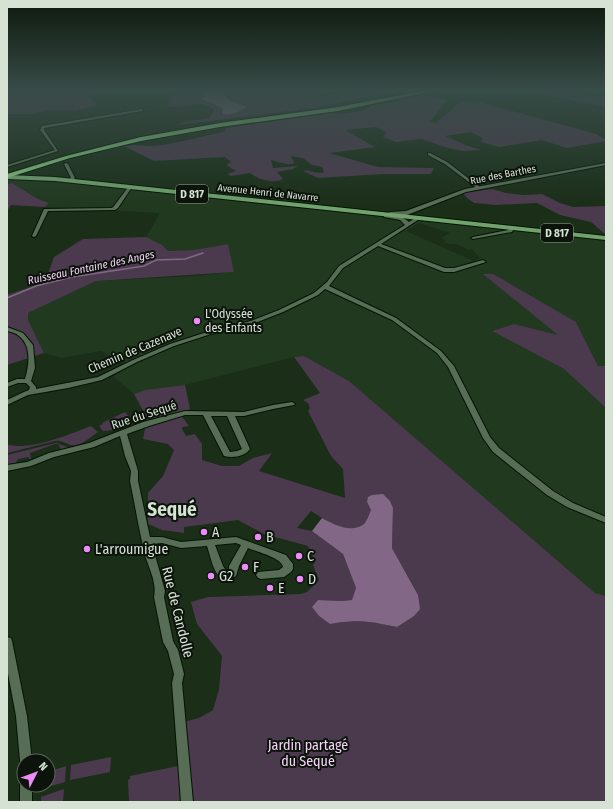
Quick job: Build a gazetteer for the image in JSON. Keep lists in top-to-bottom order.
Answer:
{
  "streets": {
    "main road": ["Avenue Henri de Navarre", "D 817"],
    "street": [
      "Rue des Barthes",
      "Chemin de Cazenave",
      "Rue du Sequé",
      "Rue de Candolle"
    ]
  },
  "crossings": [
    ["Rue des Barthes", "Avenue Henri de Navarre"],
    ["Rue des Barthes", "D 817"],
    ["Avenue Henri de Navarre", "D 817"],
    ["D 817", "Chemin de Cazenave"],
    ["Rue du Sequé", "Rue de Candolle"]
  ],
  "districts": ["Sequé"],
  "water": ["Ruisseau Fontaine des Anges"],
  "parks": ["Jardin partagé du Sequé"],
  "places": [
    "L'Odyssée des Enfants",
    "A",
    "B",
    "L'arroumigue",
    "C",
    "F",
    "G2",
    "D",
    "E"
  ],
  "north": "top right"
}
